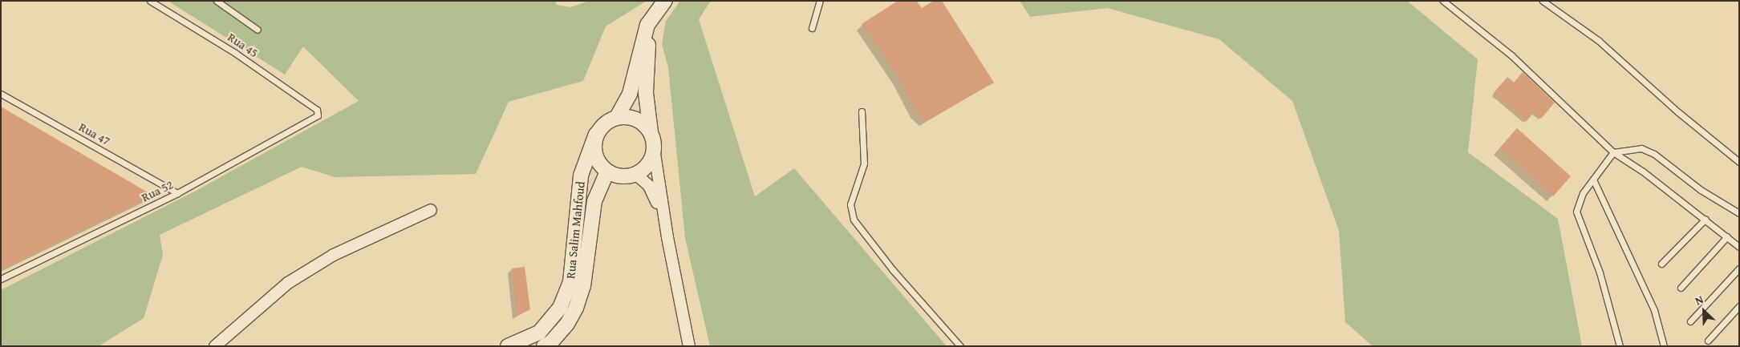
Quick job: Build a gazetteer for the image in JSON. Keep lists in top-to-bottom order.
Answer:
{
  "streets": {
    "street": ["Rua Salim Mahfoud"],
    "lane": ["Rua 45", "Rua 47", "Rua 52"]
  },
  "crossings": [
    ["Rua 45", "Rua 52"],
    ["Rua 47", "Rua 52"]
  ],
  "north": "top left"
}
